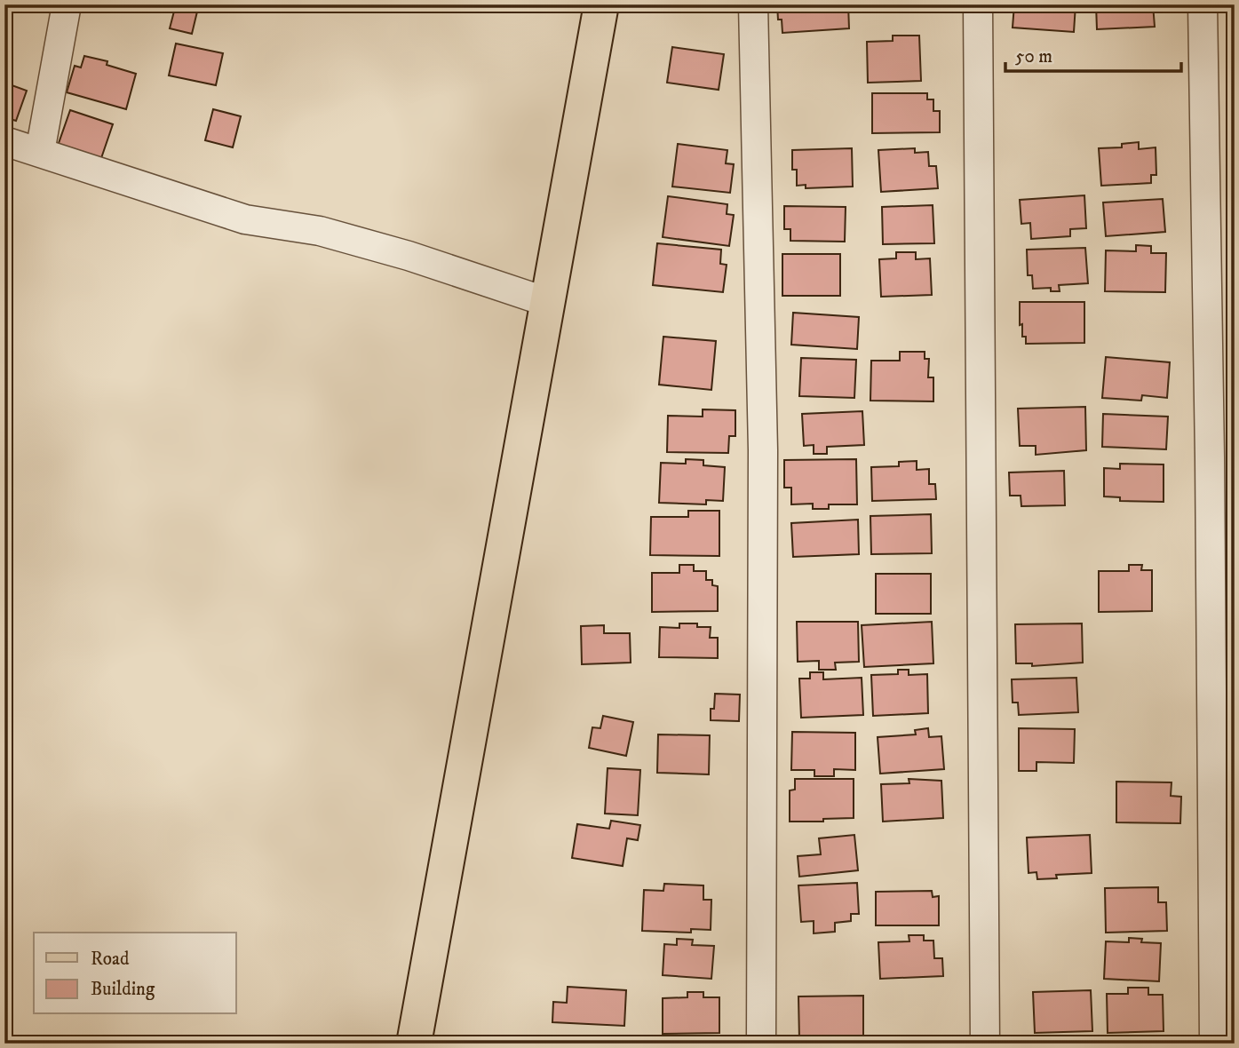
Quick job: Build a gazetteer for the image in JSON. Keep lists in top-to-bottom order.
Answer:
{
  "legend": ["Road", "Building"],
  "scale_bar": "50 m"
}
